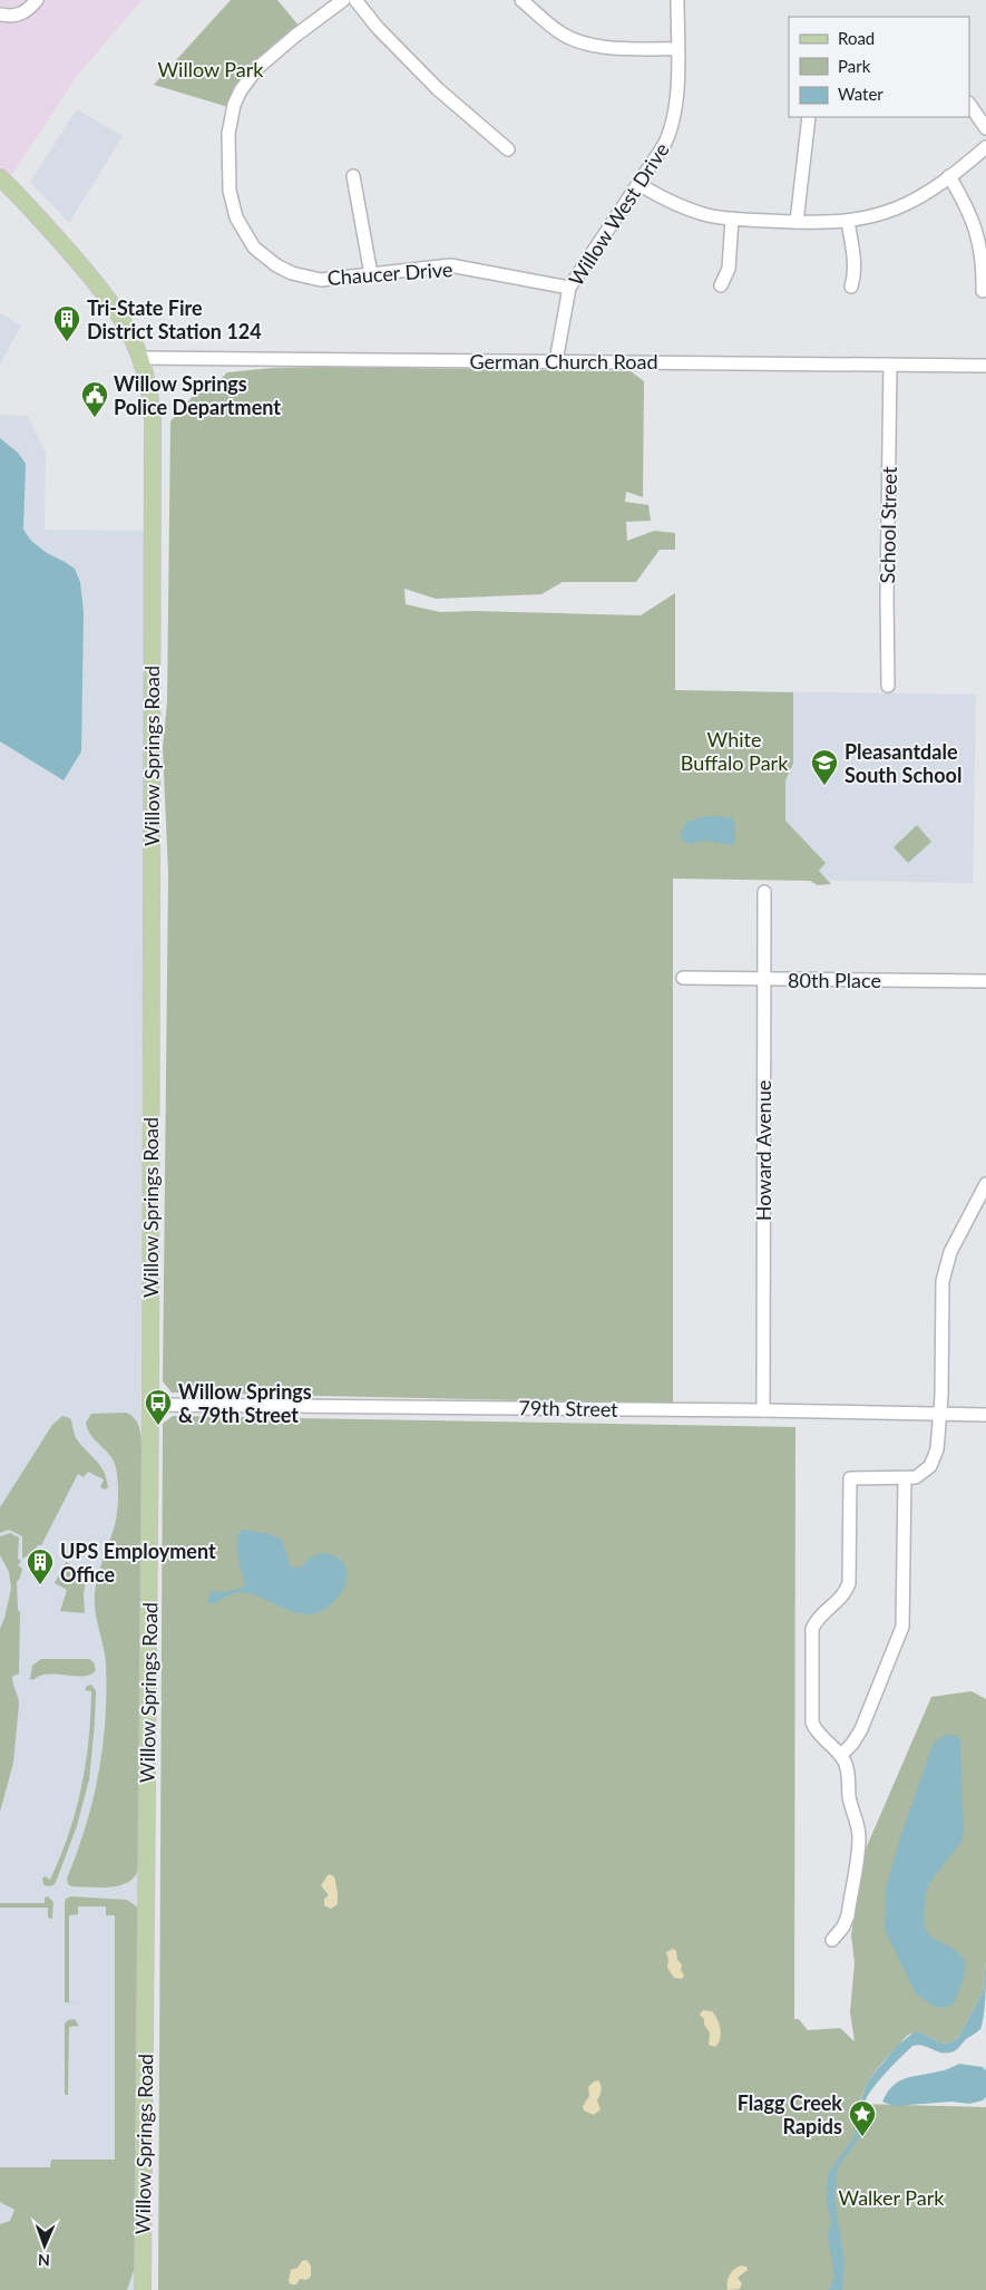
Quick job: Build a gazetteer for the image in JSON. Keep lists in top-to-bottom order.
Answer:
{
  "streets": {
    "main road": ["Willow Springs Road"],
    "street": [
      "Willow West Drive",
      "Chaucer Drive",
      "German Church Road",
      "School Street",
      "80th Place",
      "Howard Avenue",
      "79th Street"
    ]
  },
  "crossings": [
    ["Willow West Drive", "Chaucer Drive"],
    ["Willow West Drive", "German Church Road"],
    ["German Church Road", "School Street"],
    ["German Church Road", "Willow Springs Road"],
    ["Willow Springs Road", "79th Street"],
    ["80th Place", "Howard Avenue"],
    ["Howard Avenue", "79th Street"]
  ],
  "parks": ["Willow Park", "White Buffalo Park", "Walker Park"],
  "places": {
    "building": ["Tri-State Fire District Station 124", "UPS Employment Office"],
    "public building": ["Willow Springs Police Department"],
    "school or university": ["Pleasantdale South School"],
    "bus stop": ["Willow Springs & 79th Street"],
    "place": ["Flagg Creek Rapids"]
  },
  "legend": ["Road", "Park", "Water"],
  "north": "bottom"
}
